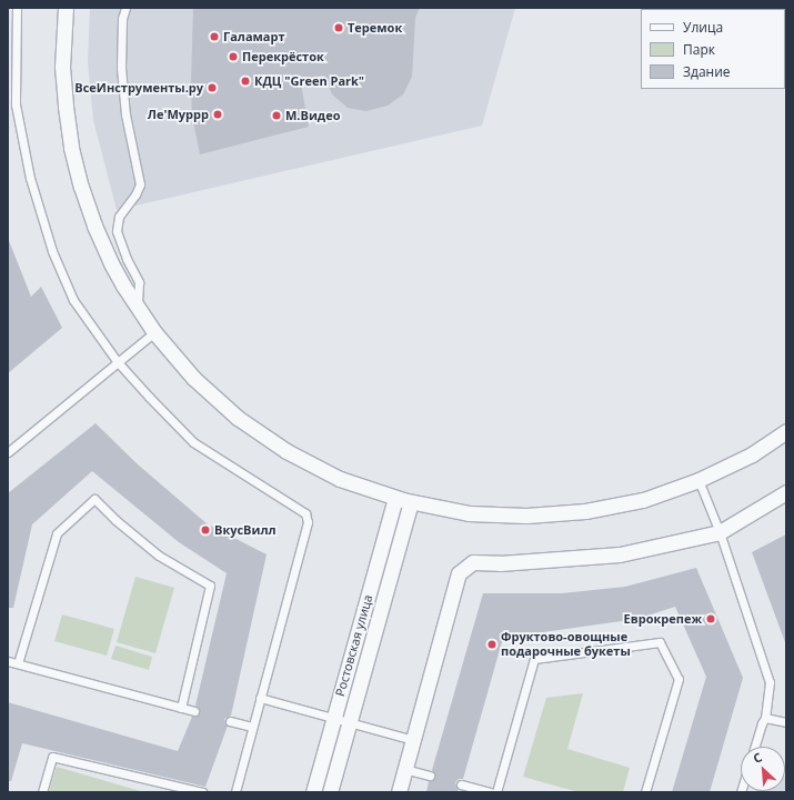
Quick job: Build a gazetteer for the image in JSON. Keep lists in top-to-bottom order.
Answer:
{
  "streets": {
    "street": ["Ростовская улица"]
  },
  "places": [
    "Теремок",
    "Галамарт",
    "Перекрёсток",
    "КДЦ \"Green Park\"",
    "ВсеИнструменты.ру",
    "Ле'Муррр",
    "М.Видео",
    "ВкусВилл",
    "Еврокрепеж",
    "Фруктово-овощные подарочные букеты"
  ],
  "legend": ["Улица", "Парк", "Здание"],
  "north": "top left"
}
